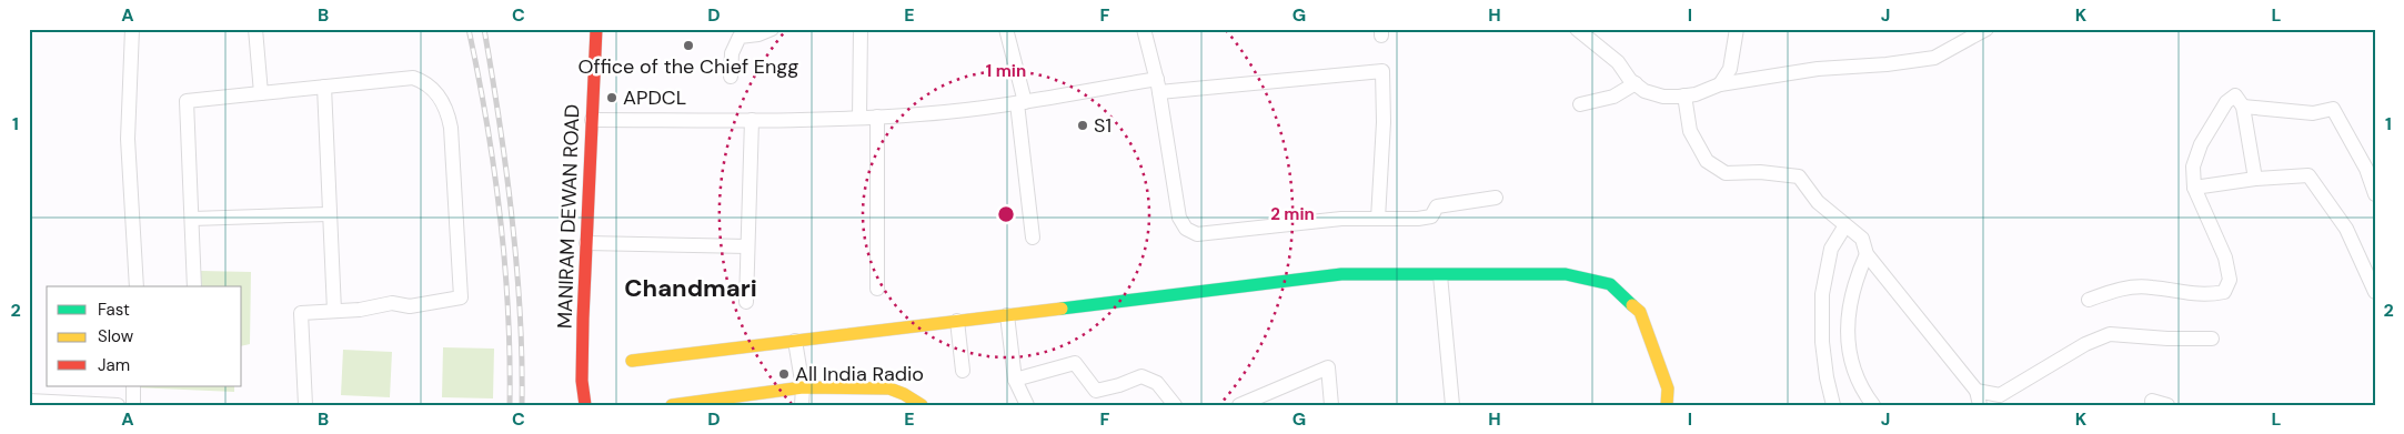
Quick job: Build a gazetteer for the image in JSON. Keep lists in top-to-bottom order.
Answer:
{
  "streets": {
    "street": ["MANIRAM DEWAN ROAD"]
  },
  "districts": ["Chandmari"],
  "places": [
    "Office of the Chief Engg",
    "APDCL",
    "S1",
    "All India Radio"
  ],
  "legend": ["Fast", "Slow", "Jam"],
  "grid": {
    "columns": [
      "A",
      "B",
      "C",
      "D",
      "E",
      "F",
      "G",
      "H",
      "I",
      "J",
      "K",
      "L"
    ],
    "rows": ["1", "2"]
  },
  "rings": ["1 min", "2 min"]
}
